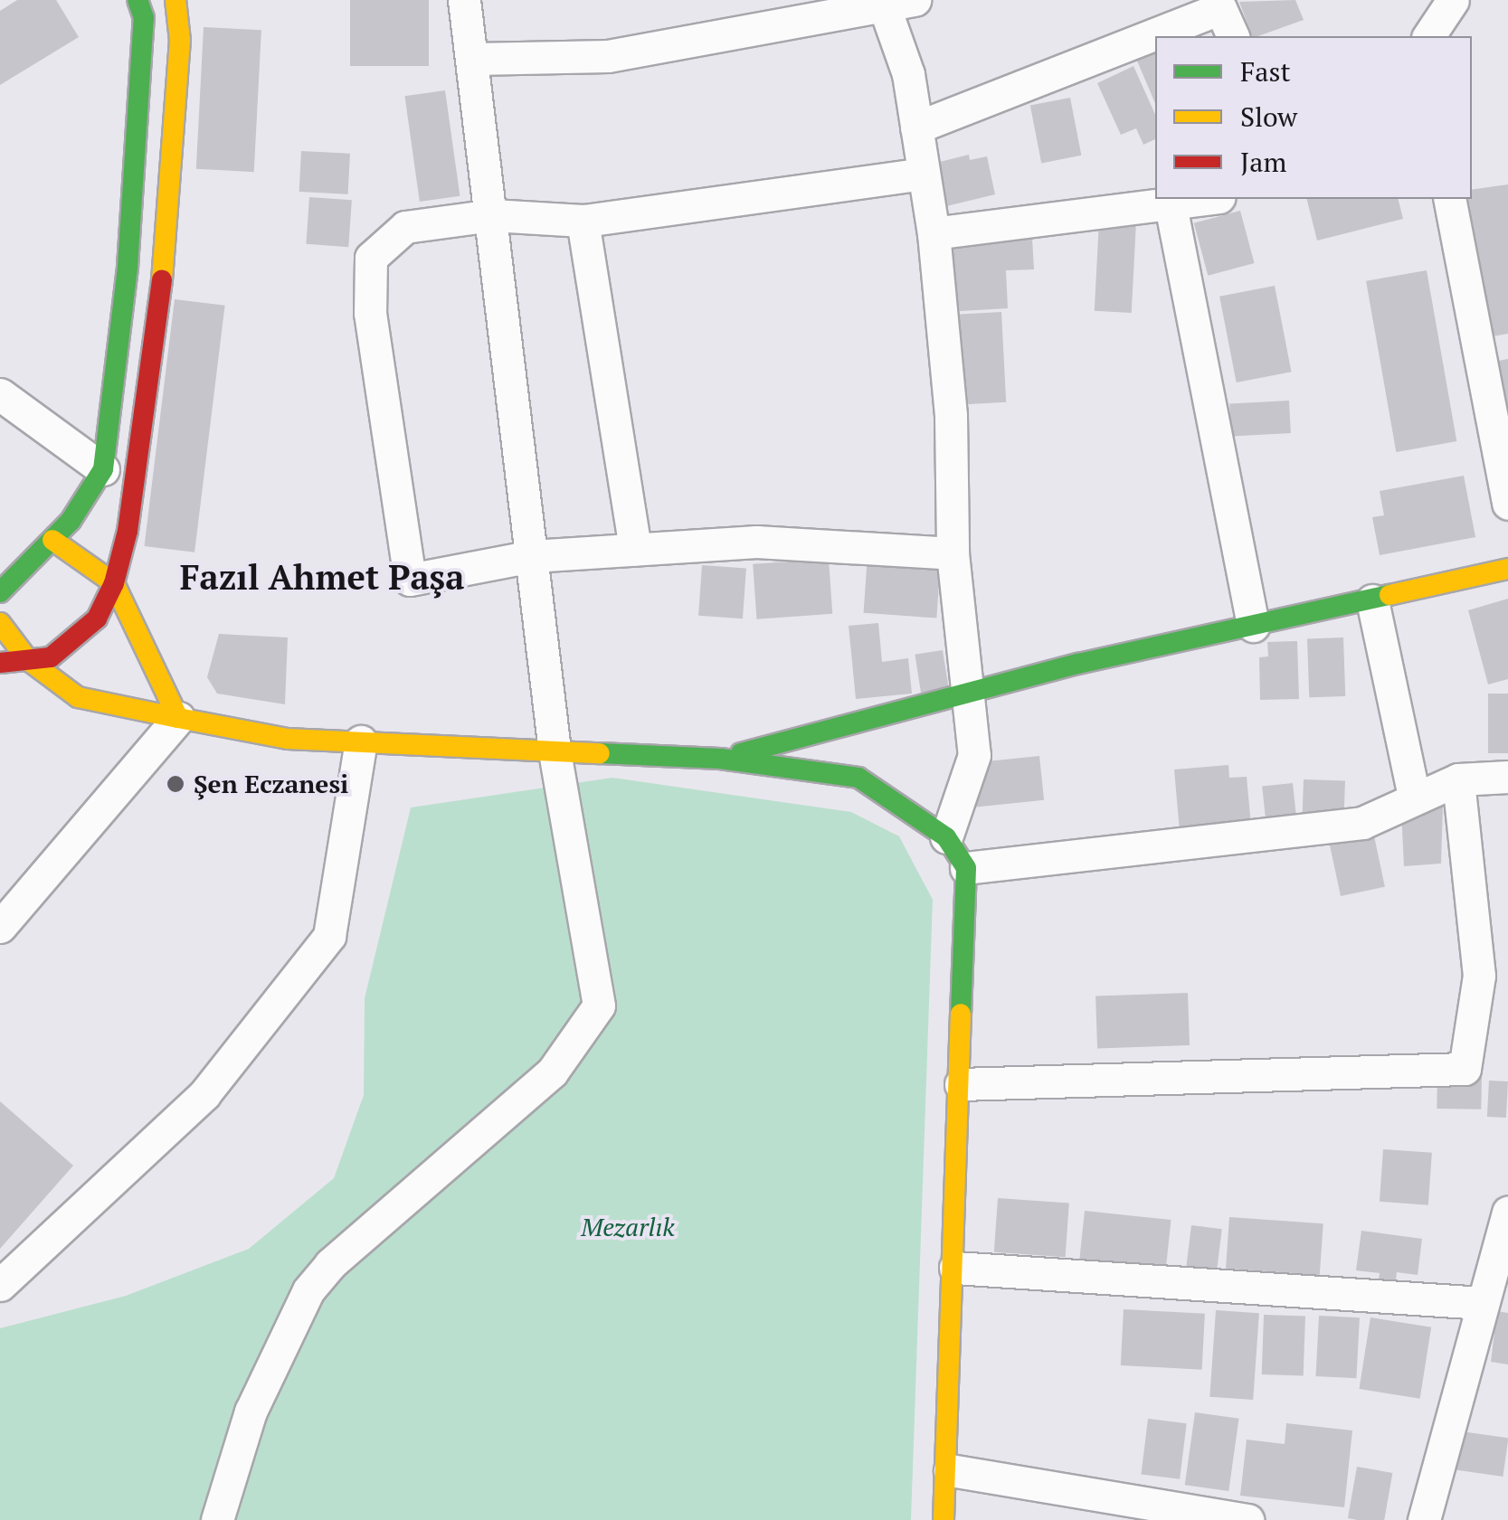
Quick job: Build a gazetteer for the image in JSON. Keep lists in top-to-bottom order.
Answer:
{
  "districts": ["Fazıl Ahmet Paşa"],
  "parks": ["Mezarlık"],
  "places": ["Şen Eczanesi"],
  "legend": ["Fast", "Slow", "Jam"]
}
